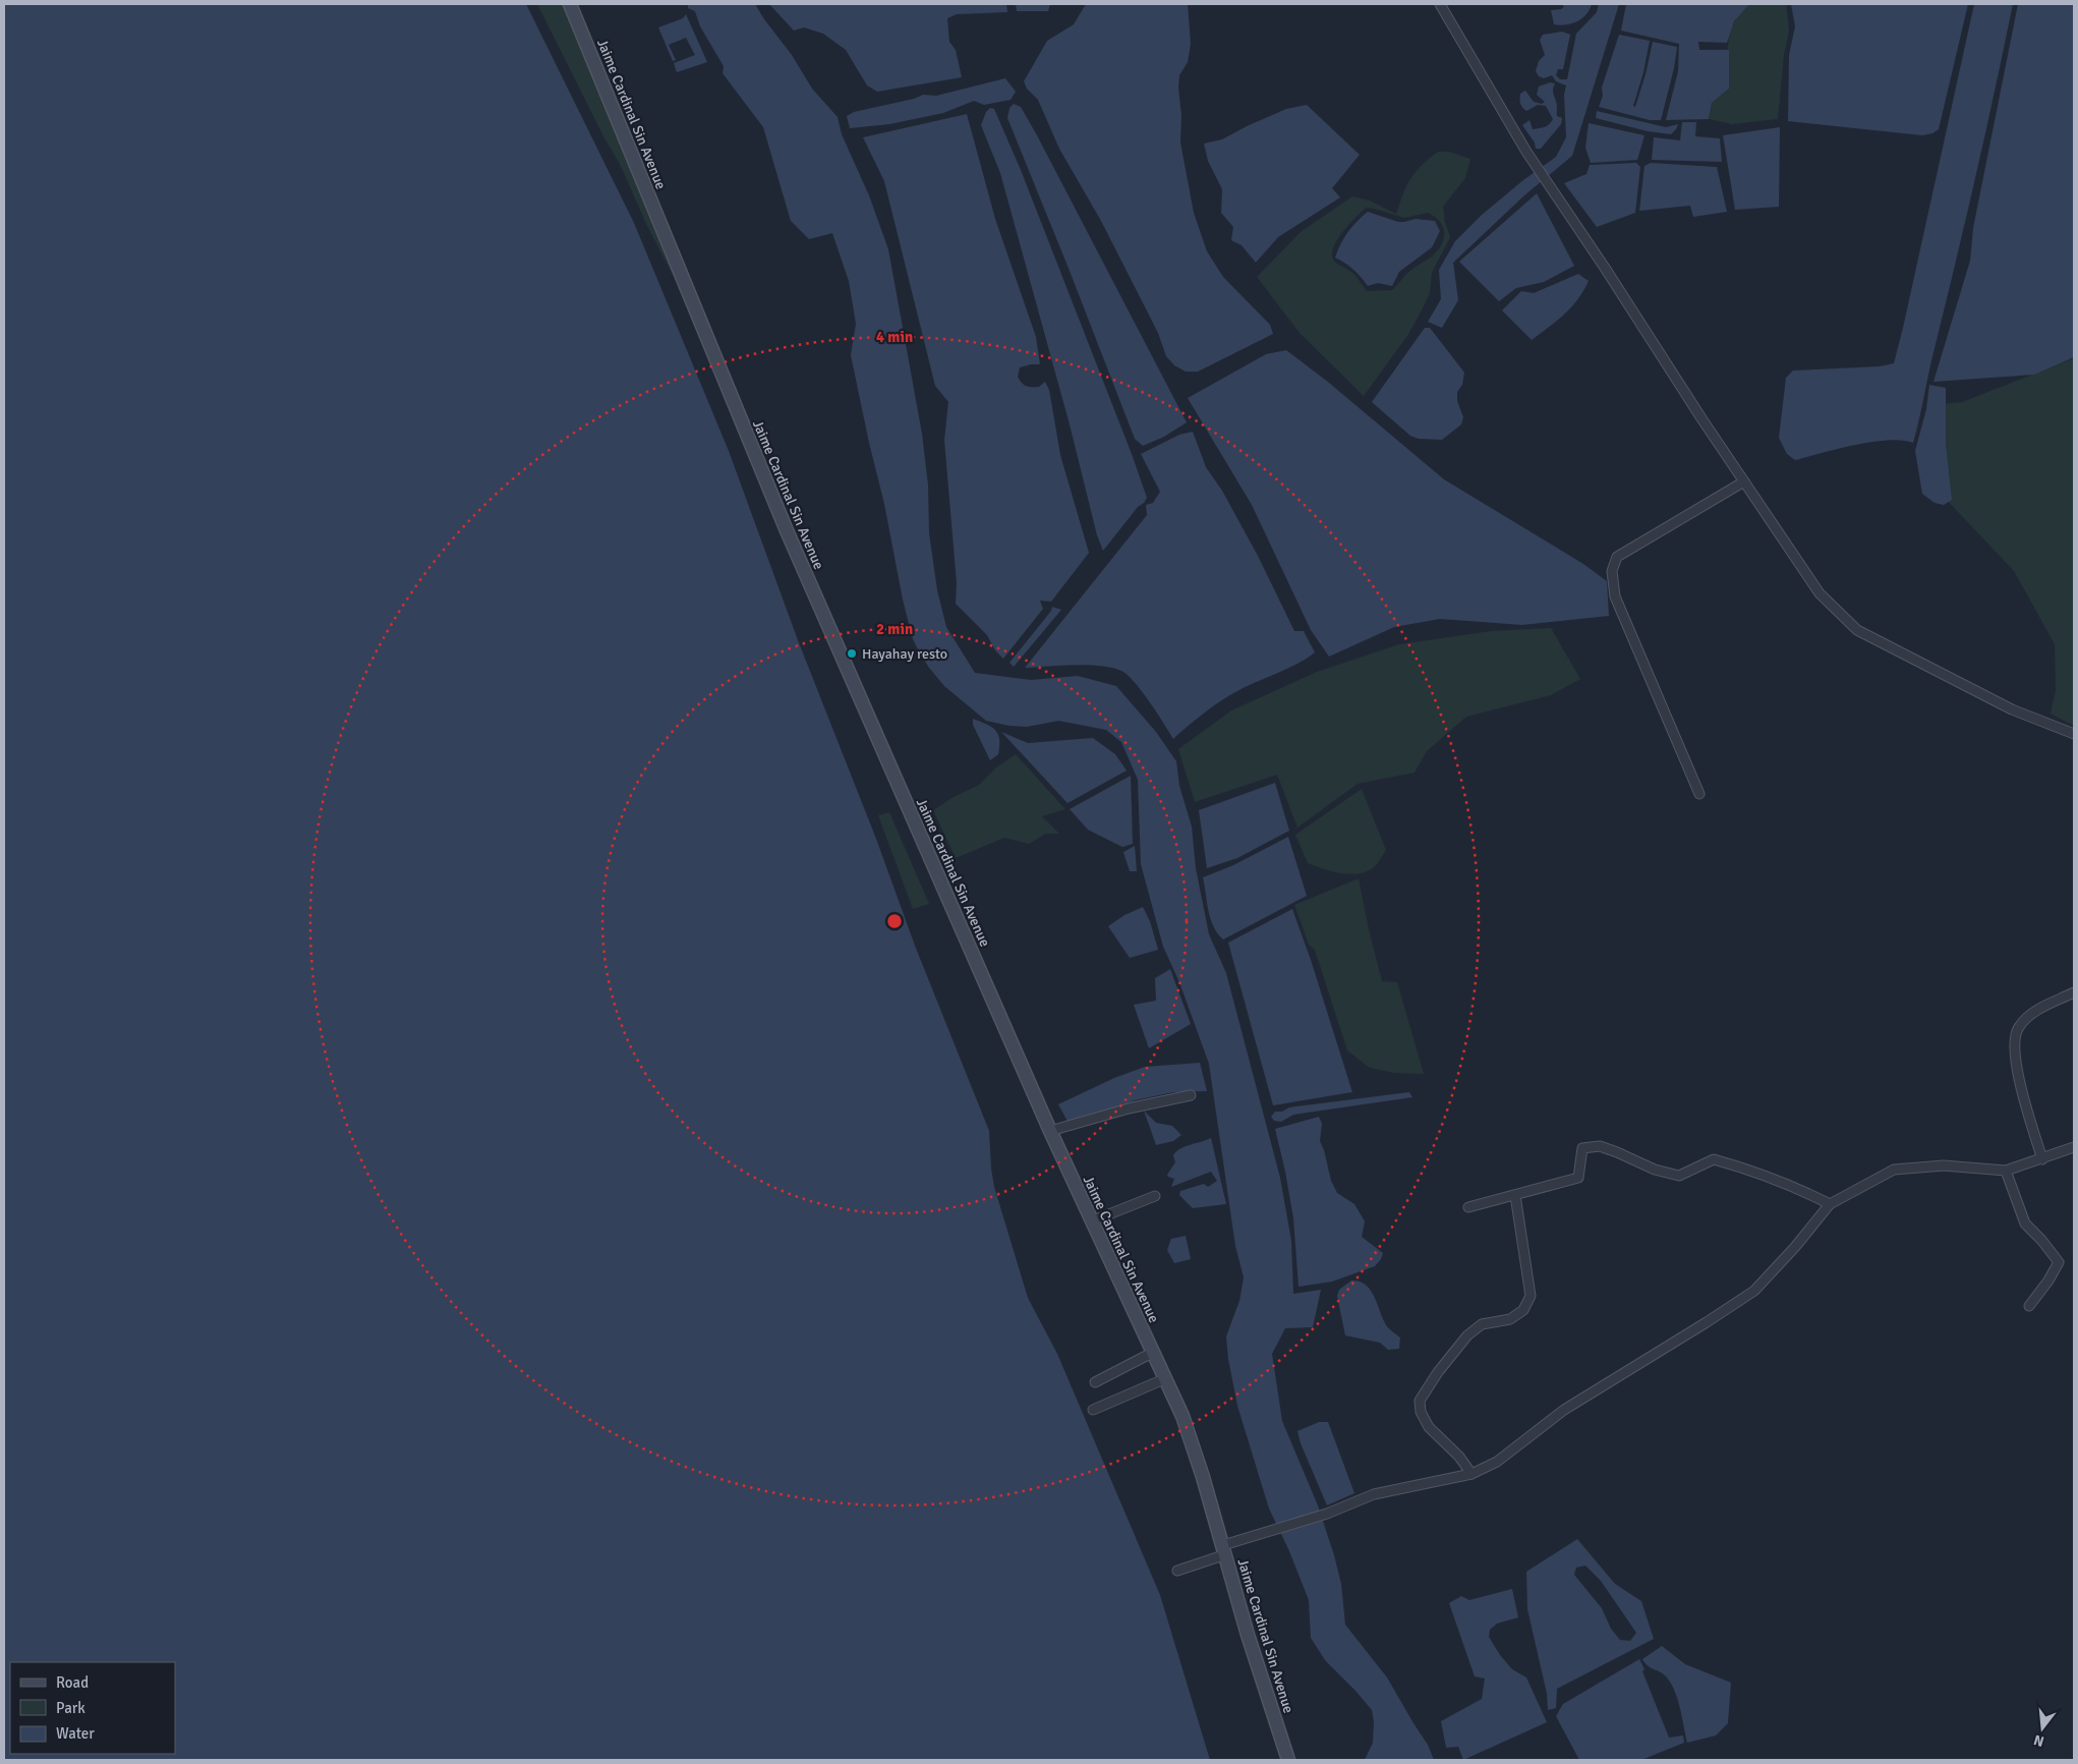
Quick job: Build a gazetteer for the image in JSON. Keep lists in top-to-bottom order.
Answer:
{
  "streets": {
    "main road": ["Jaime Cardinal Sin Avenue"]
  },
  "places": ["Hayahay resto"],
  "legend": ["Road", "Park", "Water"],
  "north": "bottom",
  "rings": ["4 min", "2 min"]
}
